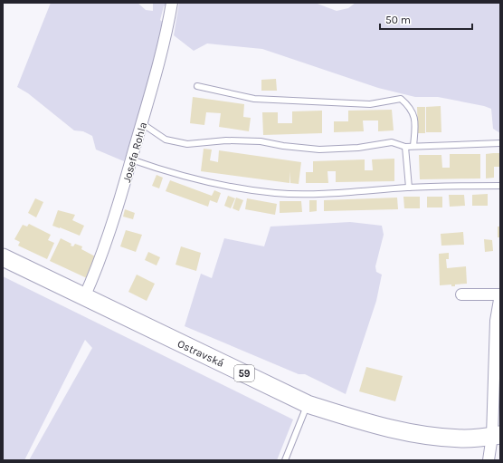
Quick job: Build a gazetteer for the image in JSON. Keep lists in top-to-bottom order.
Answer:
{
  "streets": {
    "main road": ["Ostravská", "59"],
    "street": ["Josefa Rohla"]
  },
  "crossings": [
    ["Josefa Rohla", "Ostravská"]
  ],
  "scale_bar": "50 m"
}
